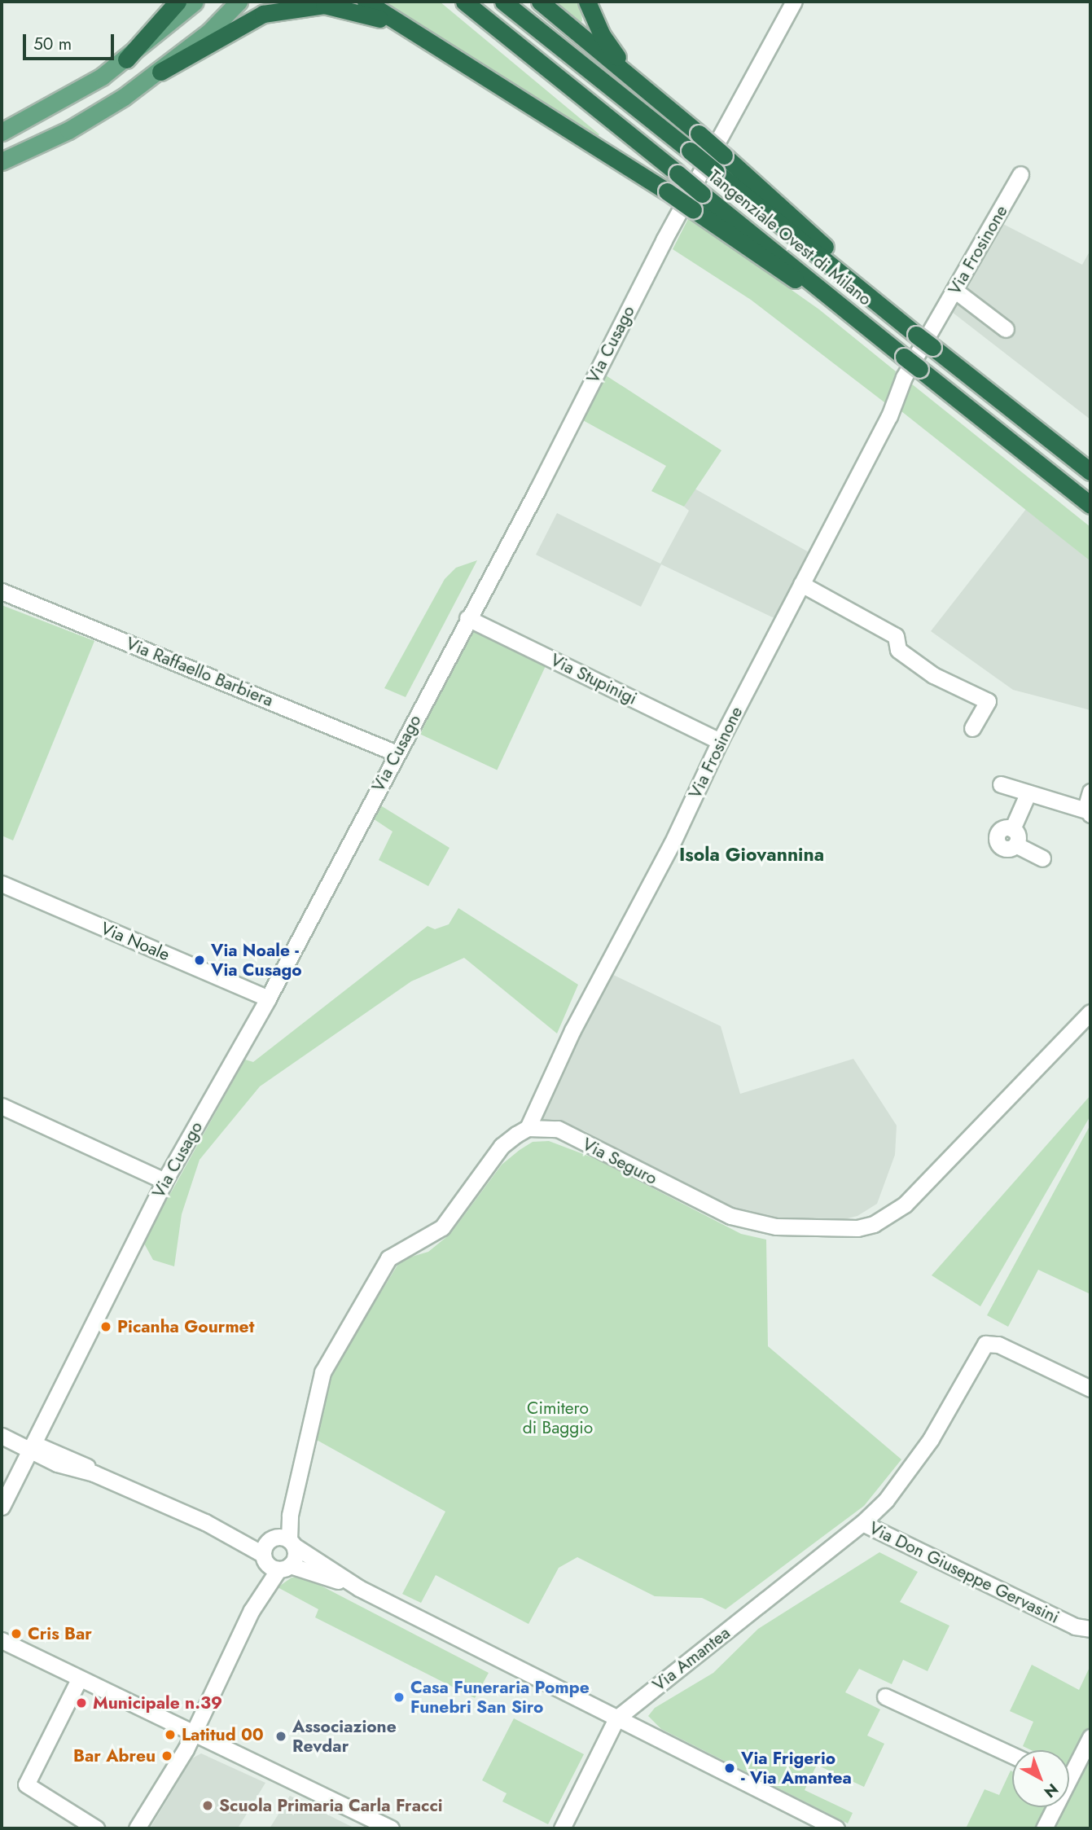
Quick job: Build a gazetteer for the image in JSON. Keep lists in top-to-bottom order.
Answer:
{
  "streets": {
    "highway": ["Tangenziale Ovest di Milano"],
    "street": [
      "Via Frosinone",
      "Via Cusago",
      "Via Raffaello Barbiera",
      "Via Stupinigi",
      "Via Noale",
      "Via Seguro",
      "Via Don Giuseppe Gervasini",
      "Via Amantea"
    ]
  },
  "crossings": [
    ["Via Frosinone", "Via Stupinigi"],
    ["Via Frosinone", "Via Seguro"],
    ["Via Cusago", "Via Raffaello Barbiera"],
    ["Via Cusago", "Via Stupinigi"],
    ["Via Cusago", "Via Noale"],
    ["Via Don Giuseppe Gervasini", "Via Amantea"]
  ],
  "districts": ["Isola Giovannina"],
  "parks": ["Cimitero di Baggio"],
  "places": [
    "Via Noale - Via Cusago",
    "Picanha Gourmet",
    "Cris Bar",
    "Casa Funeraria Pompe Funebri San Siro",
    "Municipale n.39",
    "Latitud 00",
    "Associazione Revdar",
    "Bar Abreu",
    "Via Frigerio - Via Amantea",
    "Scuola Primaria Carla Fracci"
  ],
  "scale_bar": "50 m",
  "north": "bottom right"
}
